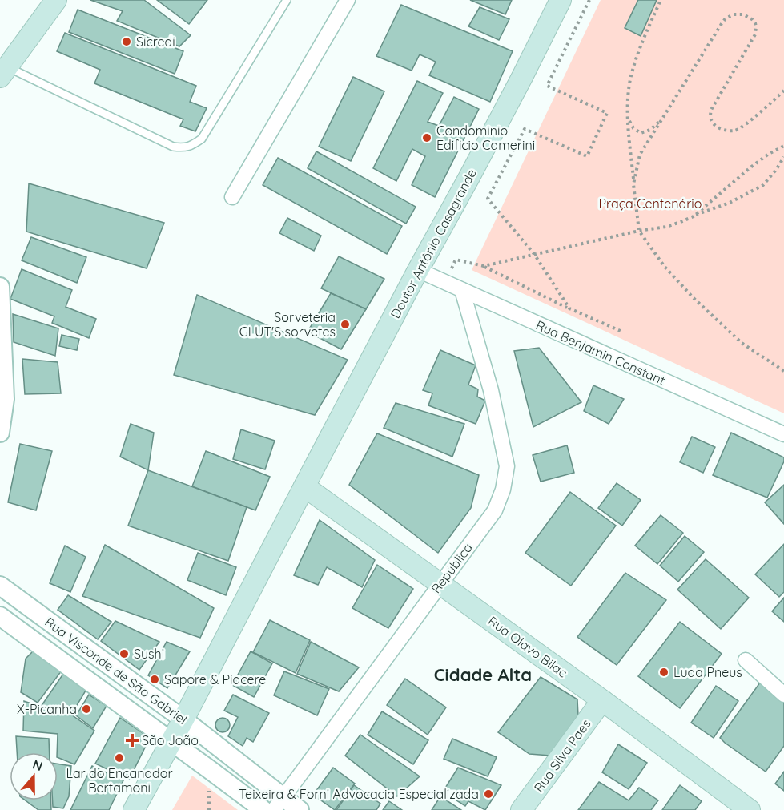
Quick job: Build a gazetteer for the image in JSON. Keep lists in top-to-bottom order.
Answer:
{
  "streets": {
    "main road": ["Doutor Antônio Casagrande", "Rua Olavo Bilac", "Rua Silva Paes"],
    "street": ["Rua Benjamin Constant", "República", "Rua Visconde de São Gabriel"]
  },
  "crossings": [
    ["Doutor Antônio Casagrande", "Rua Benjamin Constant"],
    ["Doutor Antônio Casagrande", "Rua Olavo Bilac"],
    ["Doutor Antônio Casagrande", "Rua Visconde de São Gabriel"],
    ["Rua Benjamin Constant", "República"],
    ["República", "Rua Olavo Bilac"],
    ["República", "Rua Visconde de São Gabriel"],
    ["Rua Olavo Bilac", "Rua Silva Paes"]
  ],
  "districts": ["Cidade Alta"],
  "parks": ["Praça Centenário"],
  "places": {
    "other": [
      "Sicredi",
      "Condominio Edificio Camerini",
      "Sorveteria GLUT'S sorvetes",
      "Sushi",
      "Luda Pneus",
      "Sapore & Piacere",
      "X-Picanha",
      "Lar do Encanador Bertamoni",
      "Teixeira & Forni Advocacia Especializada"
    ],
    "health": ["São João"]
  },
  "north": "top"
}
